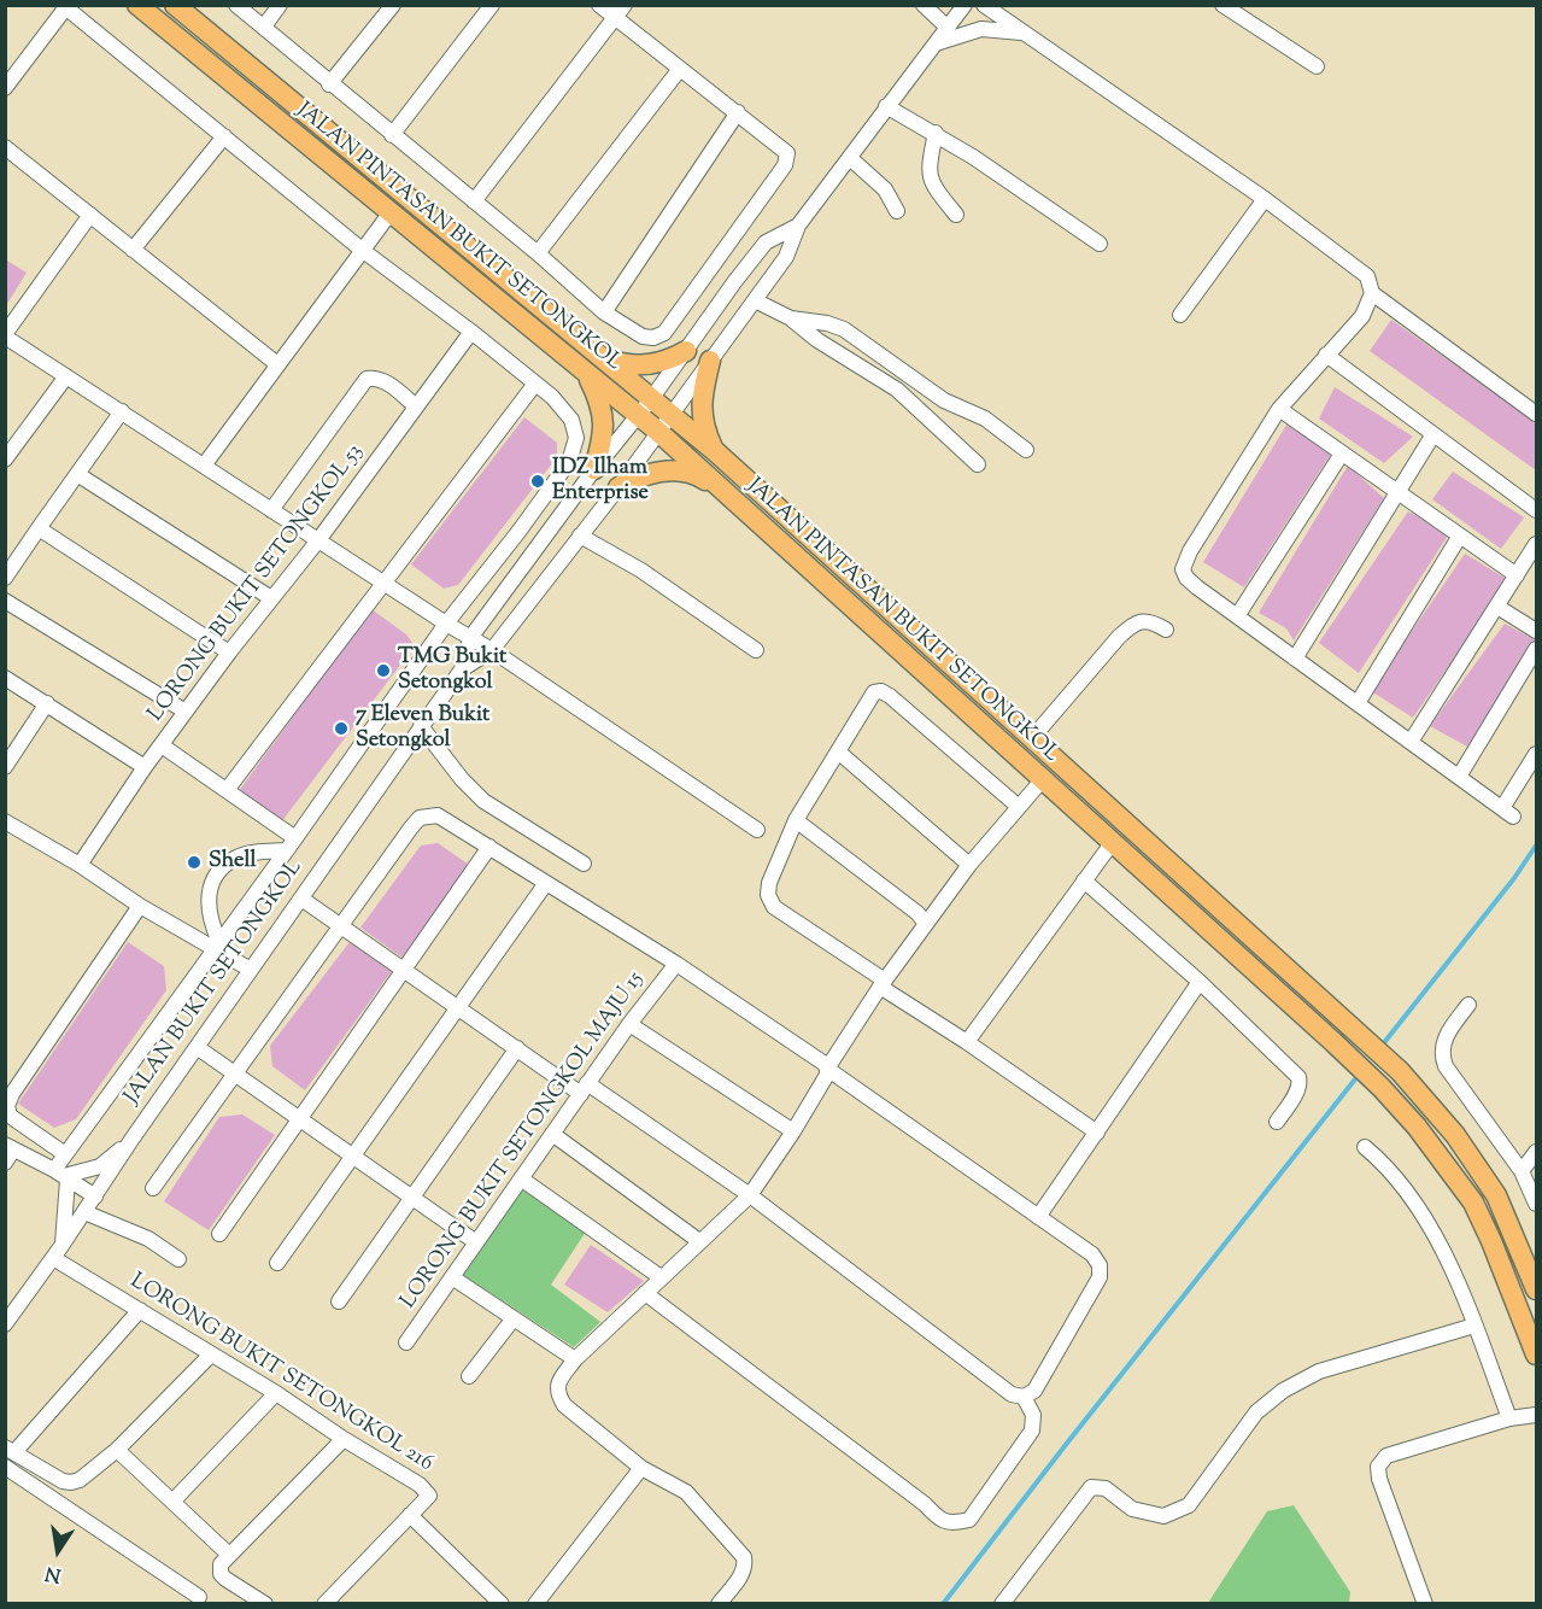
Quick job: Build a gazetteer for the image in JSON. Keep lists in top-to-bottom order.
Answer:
{
  "streets": {
    "main road": ["JALAN PINTASAN BUKIT SETONGKOL"],
    "street": [
      "LORONG BUKIT SETONGKOL 53",
      "JALAN BUKIT SETONGKOL",
      "LORONG BUKIT SETONGKOL MAJU 15",
      "LORONG BUKIT SETONGKOL 216"
    ]
  },
  "crossings": [
    ["JALAN PINTASAN BUKIT SETONGKOL", "JALAN BUKIT SETONGKOL"],
    ["JALAN BUKIT SETONGKOL", "LORONG BUKIT SETONGKOL 216"]
  ],
  "places": [
    "IDZ Ilham Enterprise",
    "TMG Bukit Setongkol",
    "7 Eleven Bukit Setongkol",
    "Shell"
  ],
  "north": "bottom"
}
